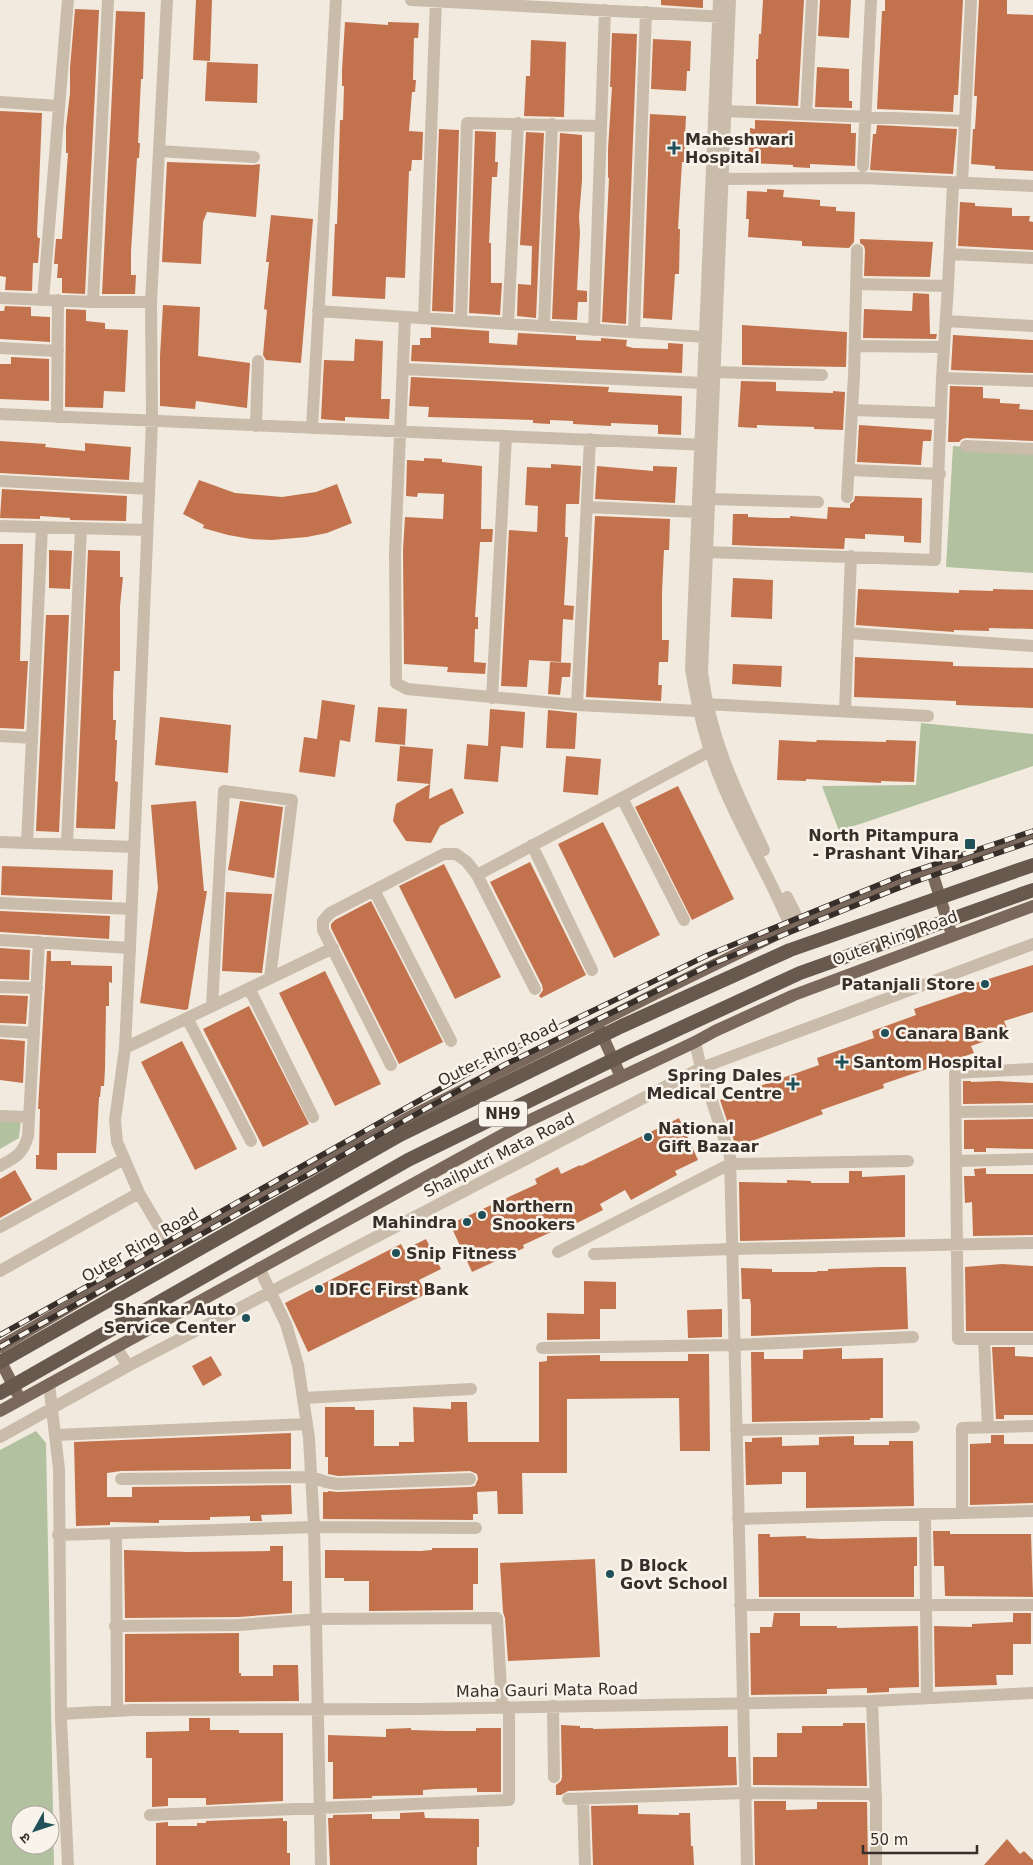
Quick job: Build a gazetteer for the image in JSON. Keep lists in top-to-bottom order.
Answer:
{
  "streets": {
    "highway": ["Outer Ring Road", "NH9"],
    "street": ["Shailputri Mata Road", "Maha Gauri Mata Road"]
  },
  "places": {
    "health": ["Maheshwari Hospital", "Santom Hospital", "Spring Dales Medical Centre"],
    "transit": ["North Pitampura - Prashant Vihar"],
    "other": [
      "Patanjali Store",
      "Canara Bank",
      "National Gift Bazaar",
      "Northern Snookers",
      "Mahindra",
      "Snip Fitness",
      "IDFC First Bank",
      "Shankar Auto Service Center",
      "D Block Govt School"
    ]
  },
  "scale_bar": "50 m",
  "north": "bottom left"
}
